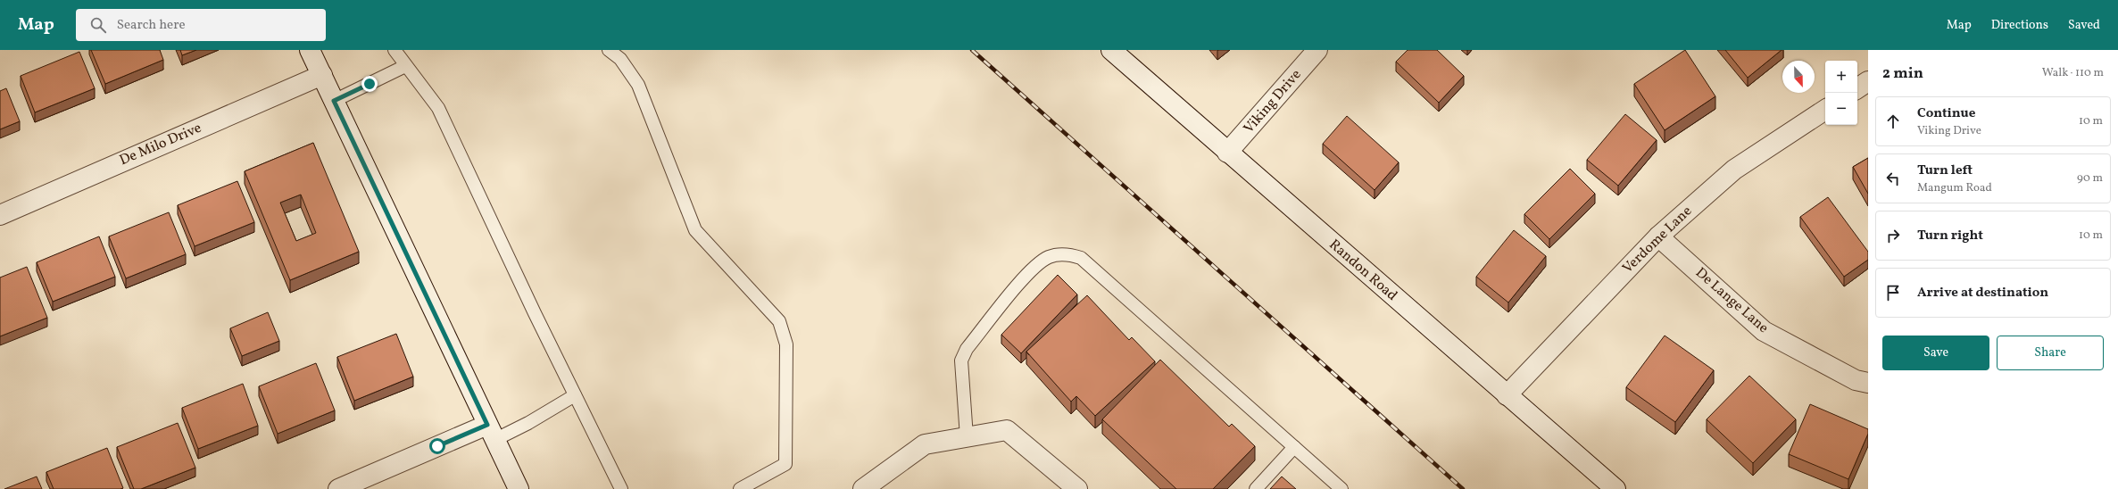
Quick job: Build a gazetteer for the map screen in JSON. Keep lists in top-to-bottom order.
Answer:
{
  "streets": {
    "street": [
      "Viking Drive",
      "De Milo Drive",
      "Verdome Lane",
      "Randon Road",
      "De Lange Lane"
    ]
  },
  "crossings": [
    ["Viking Drive", "Randon Road"],
    ["Verdome Lane", "Randon Road"],
    ["Verdome Lane", "De Lange Lane"]
  ],
  "north": "bottom",
  "page": {
    "header": "Map",
    "search": "Search here",
    "nav": ["Map", "Directions", "Saved"],
    "heading": ["2 min", "Walk · 110 m"],
    "map_buttons": ["+", "−"],
    "list": [
      ["Continue", "Viking Drive", "10 m"],
      ["Turn left", "Mangum Road", "90 m"],
      ["Turn right", "10 m"],
      "Arrive at destination"
    ],
    "buttons": ["Save", "Share"]
  }
}
